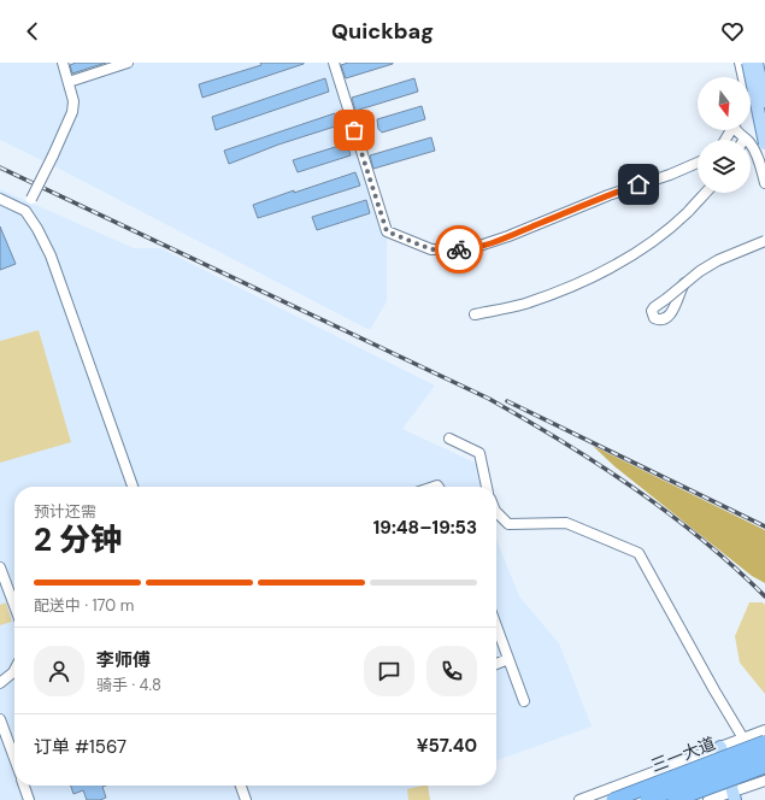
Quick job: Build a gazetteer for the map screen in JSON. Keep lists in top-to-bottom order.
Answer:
{
  "streets": {
    "highway": ["三一大道"]
  },
  "north": "bottom",
  "page": {
    "header": "Quickbag",
    "heading": ["2 分钟", "预计还需", "19:48–19:53"],
    "panel": [
      "李师傅",
      "骑手 · 4.8",
      "订单 #1567",
      "¥57.40"
    ],
    "bar": "配送中 · 170 m"
  }
}
